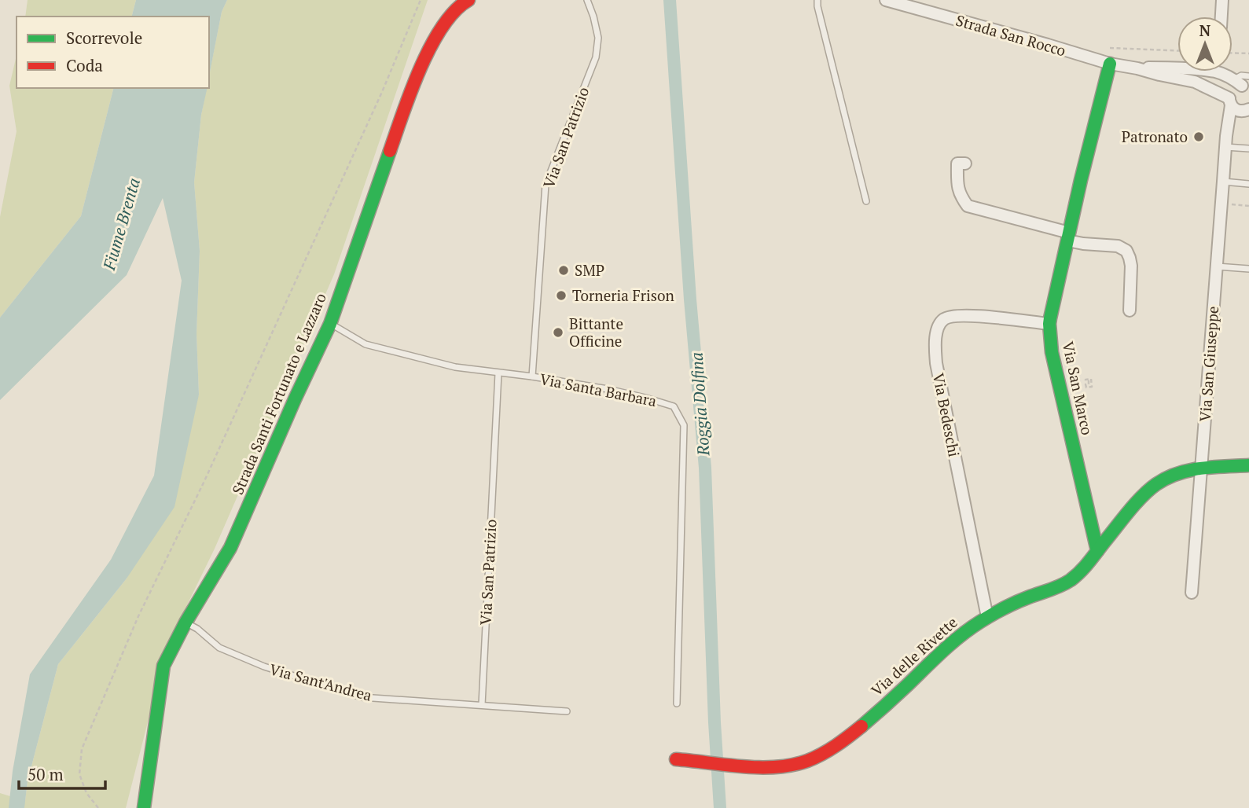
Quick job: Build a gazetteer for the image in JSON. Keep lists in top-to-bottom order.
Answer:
{
  "streets": {
    "street": [
      "Strada San Rocco",
      "Via San Giuseppe",
      "Via San Marco",
      "Strada Santi Fortunato e Lazzaro",
      "Via Bedeschi",
      "Via delle Rivette"
    ],
    "lane": ["Via San Patrizio", "Via Santa Barbara", "Via Sant'Andrea"]
  },
  "crossings": [
    ["Strada San Rocco", "Via San Giuseppe"],
    ["Strada San Rocco", "Via San Marco"],
    ["Via San Patrizio", "Via Santa Barbara"],
    ["Via San Patrizio", "Via Sant'Andrea"],
    ["Via San Giuseppe", "Via delle Rivette"],
    ["Via San Marco", "Via Bedeschi"],
    ["Via San Marco", "Via delle Rivette"],
    ["Via Santa Barbara", "Strada Santi Fortunato e Lazzaro"],
    ["Strada Santi Fortunato e Lazzaro", "Via Sant'Andrea"],
    ["Via Bedeschi", "Via delle Rivette"]
  ],
  "water": ["Fiume Brenta", "Roggia Dolfina"],
  "places": [
    "Patronato",
    "SMP",
    "Torneria Frison",
    "Bittante Officine"
  ],
  "legend": ["Scorrevole", "Coda"],
  "scale_bar": "50 m",
  "north": "top"
}
